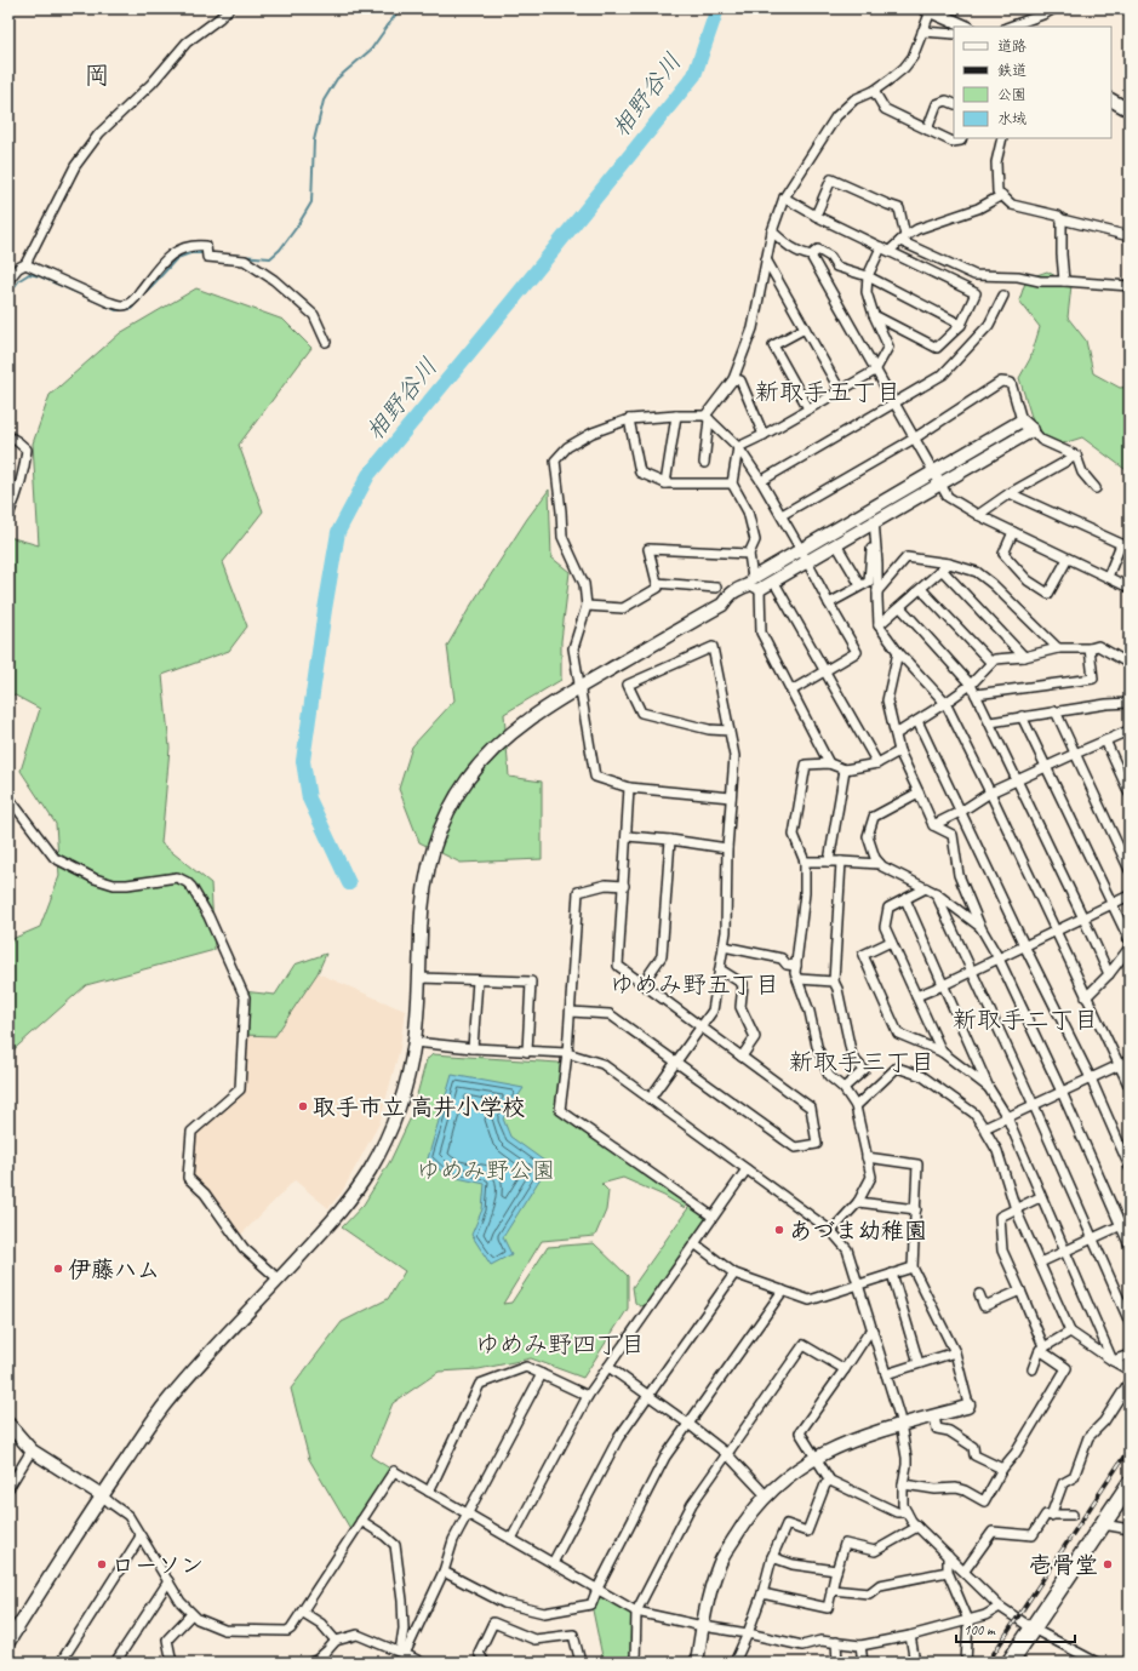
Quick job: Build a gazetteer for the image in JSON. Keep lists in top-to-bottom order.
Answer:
{
  "districts": [
    "岡",
    "新取手五丁目",
    "ゆめみ野五丁目",
    "新取手二丁目",
    "新取手三丁目",
    "ゆめみ野四丁目"
  ],
  "water": ["相野谷川"],
  "parks": ["ゆめみ野公園"],
  "places": [
    "取手市立 高井小学校",
    "あづま幼稚園",
    "伊藤ハム",
    "ローソン",
    "壱骨堂"
  ],
  "legend": [
    "道路",
    "鉄道",
    "公園",
    "水域"
  ],
  "scale_bar": "100 m"
}
